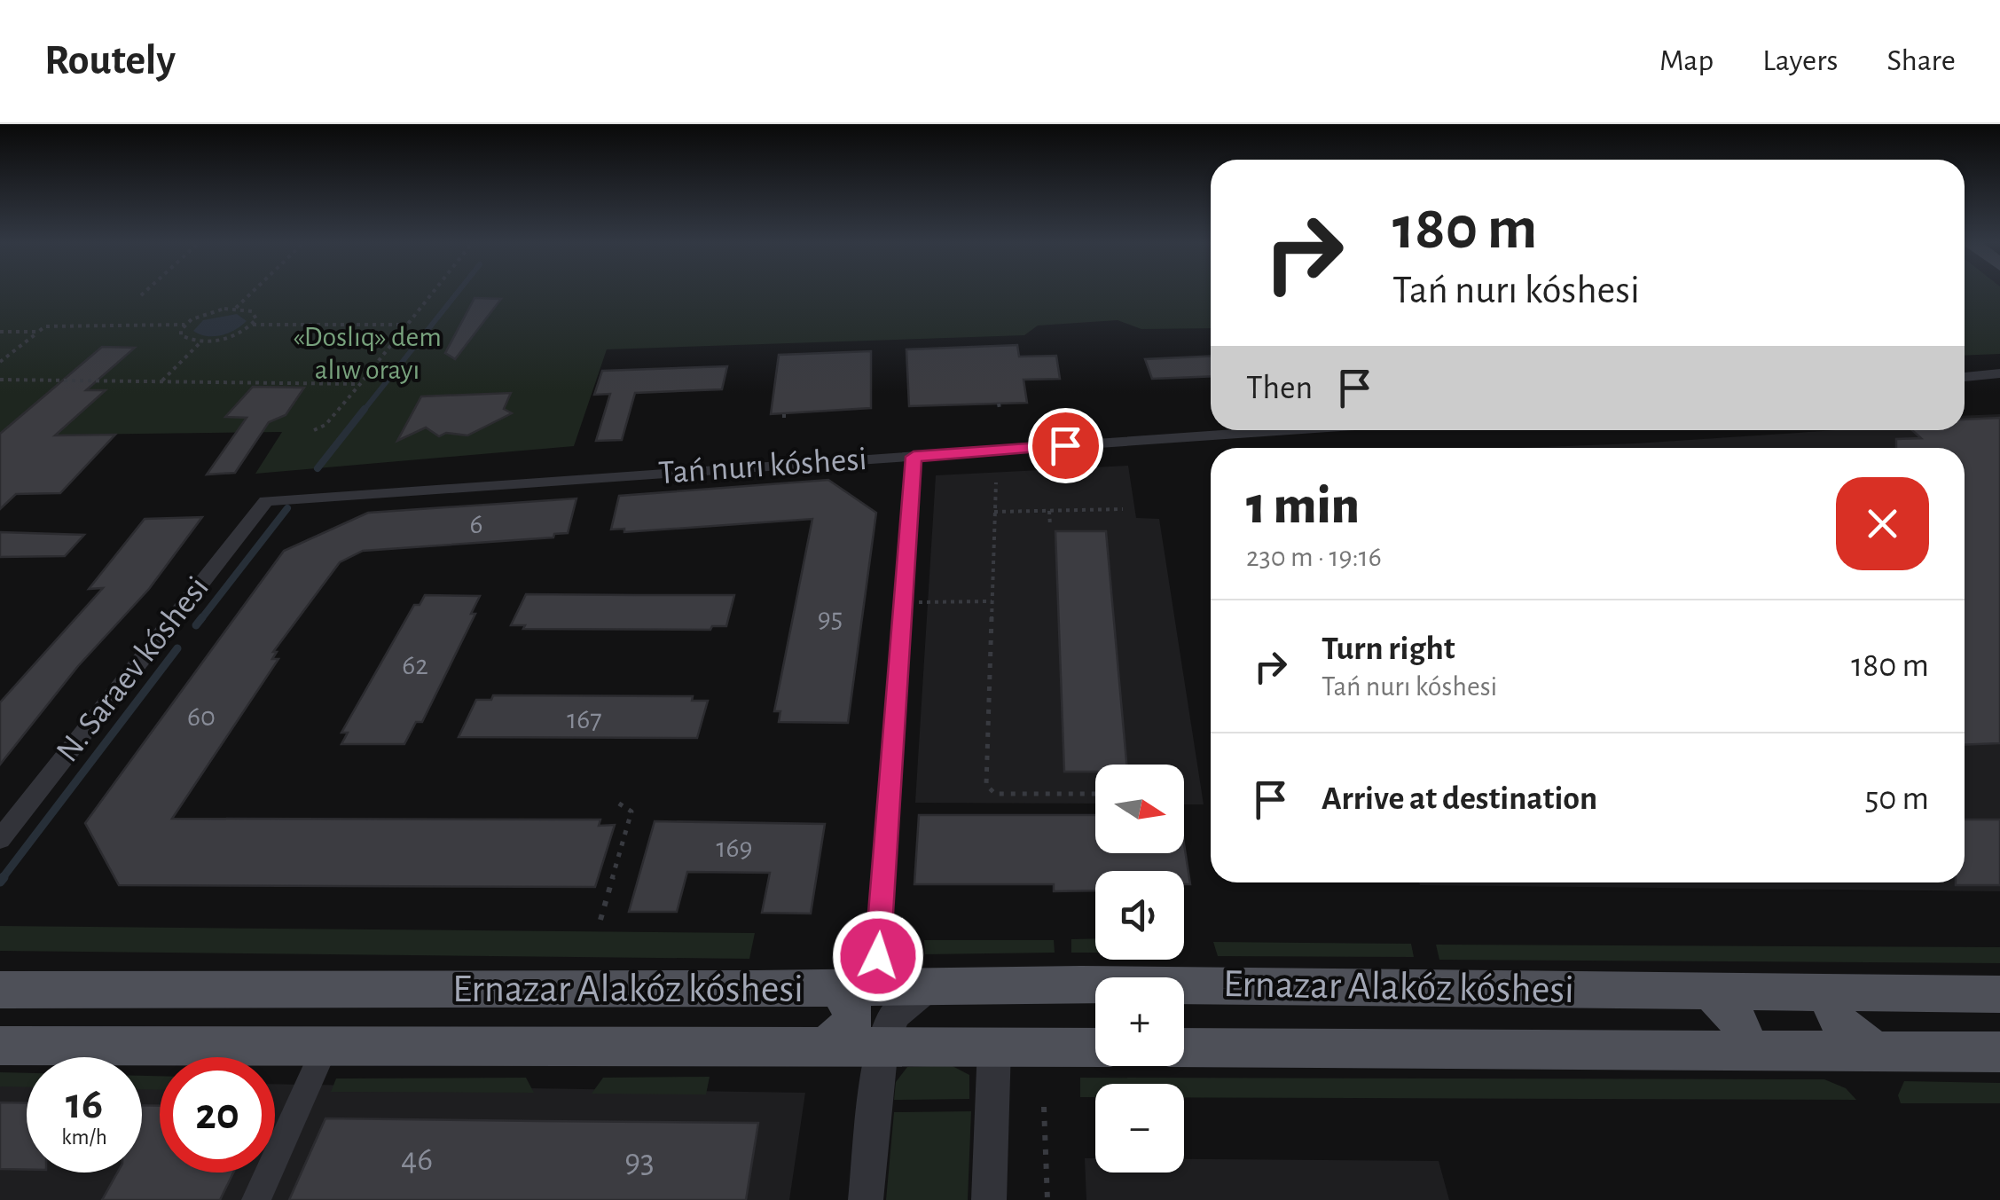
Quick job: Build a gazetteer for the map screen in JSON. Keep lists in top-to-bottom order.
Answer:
{
  "streets": {
    "main road": ["Ernazar Alakóz kóshesi"],
    "street": ["Tań nurı kóshesi", "N. Saraev kóshesi"]
  },
  "crossings": [
    ["Tań nurı kóshesi", "N. Saraev kóshesi"]
  ],
  "parks": ["«Doslıq» dem alıw orayı"],
  "house_numbers": [
    "6",
    "95",
    "62",
    "60",
    "167",
    "169",
    "46",
    "93"
  ],
  "north": "right",
  "page": {
    "header": "Routely",
    "nav": ["Map", "Layers", "Share"],
    "turn": ["180 m", "Tań nurı kóshesi"],
    "then": "Then",
    "heading": ["1 min", "230 m · 19:16"],
    "list": [
      {
        "name": "Turn right",
        "note": "Tań nurı kóshesi",
        "value": "180 m"
      },
      {
        "name": "Arrive at destination",
        "value": "50 m"
      }
    ],
    "map_buttons": ["+", "−"],
    "speed": "16 km/h",
    "limit": "20"
  }
}
